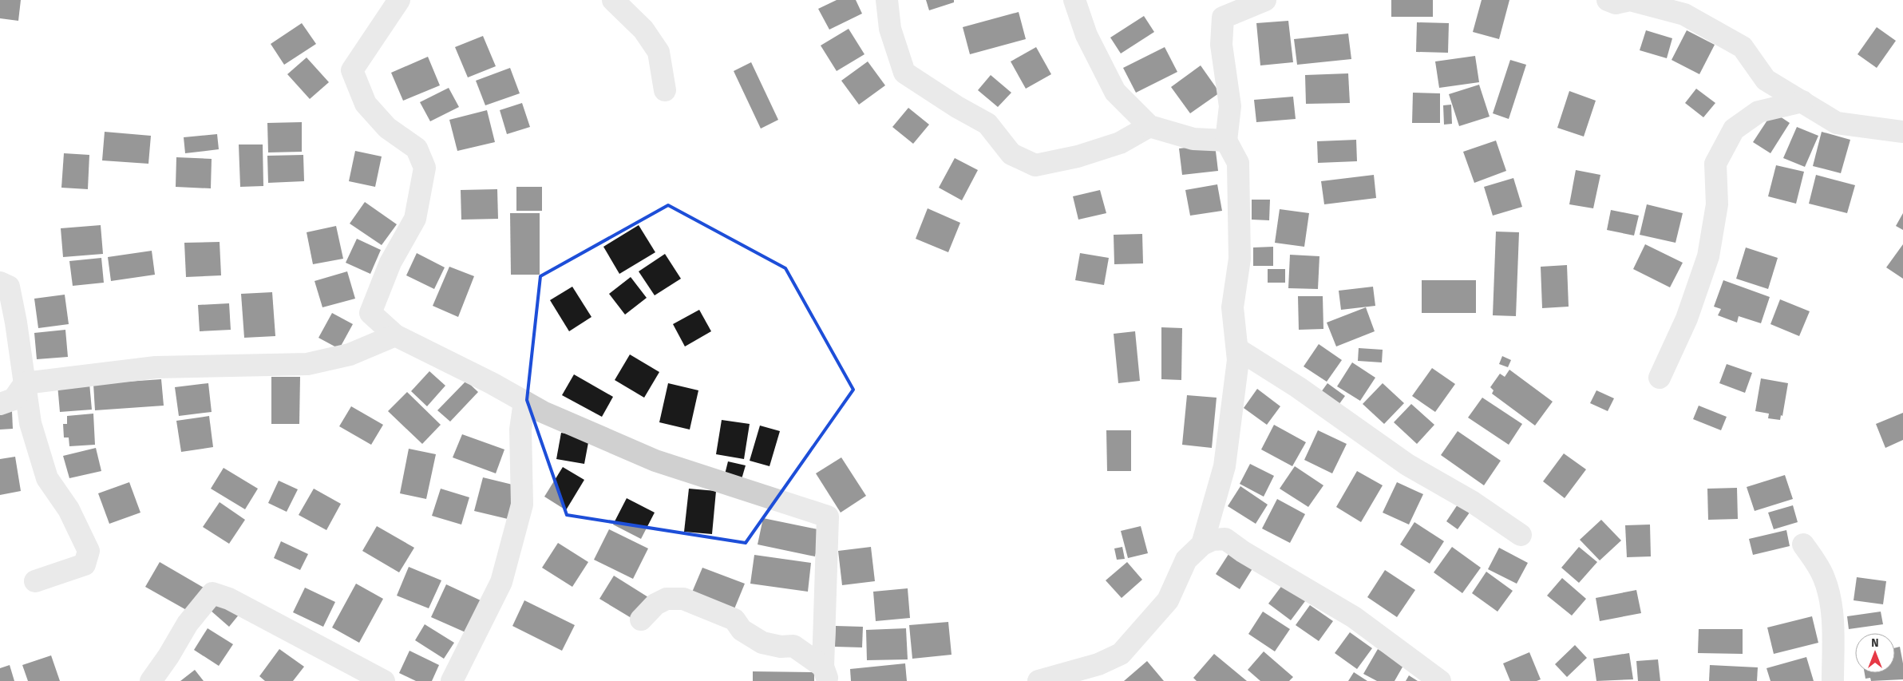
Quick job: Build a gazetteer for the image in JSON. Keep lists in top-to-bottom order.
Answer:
{
  "north": "top"
}
